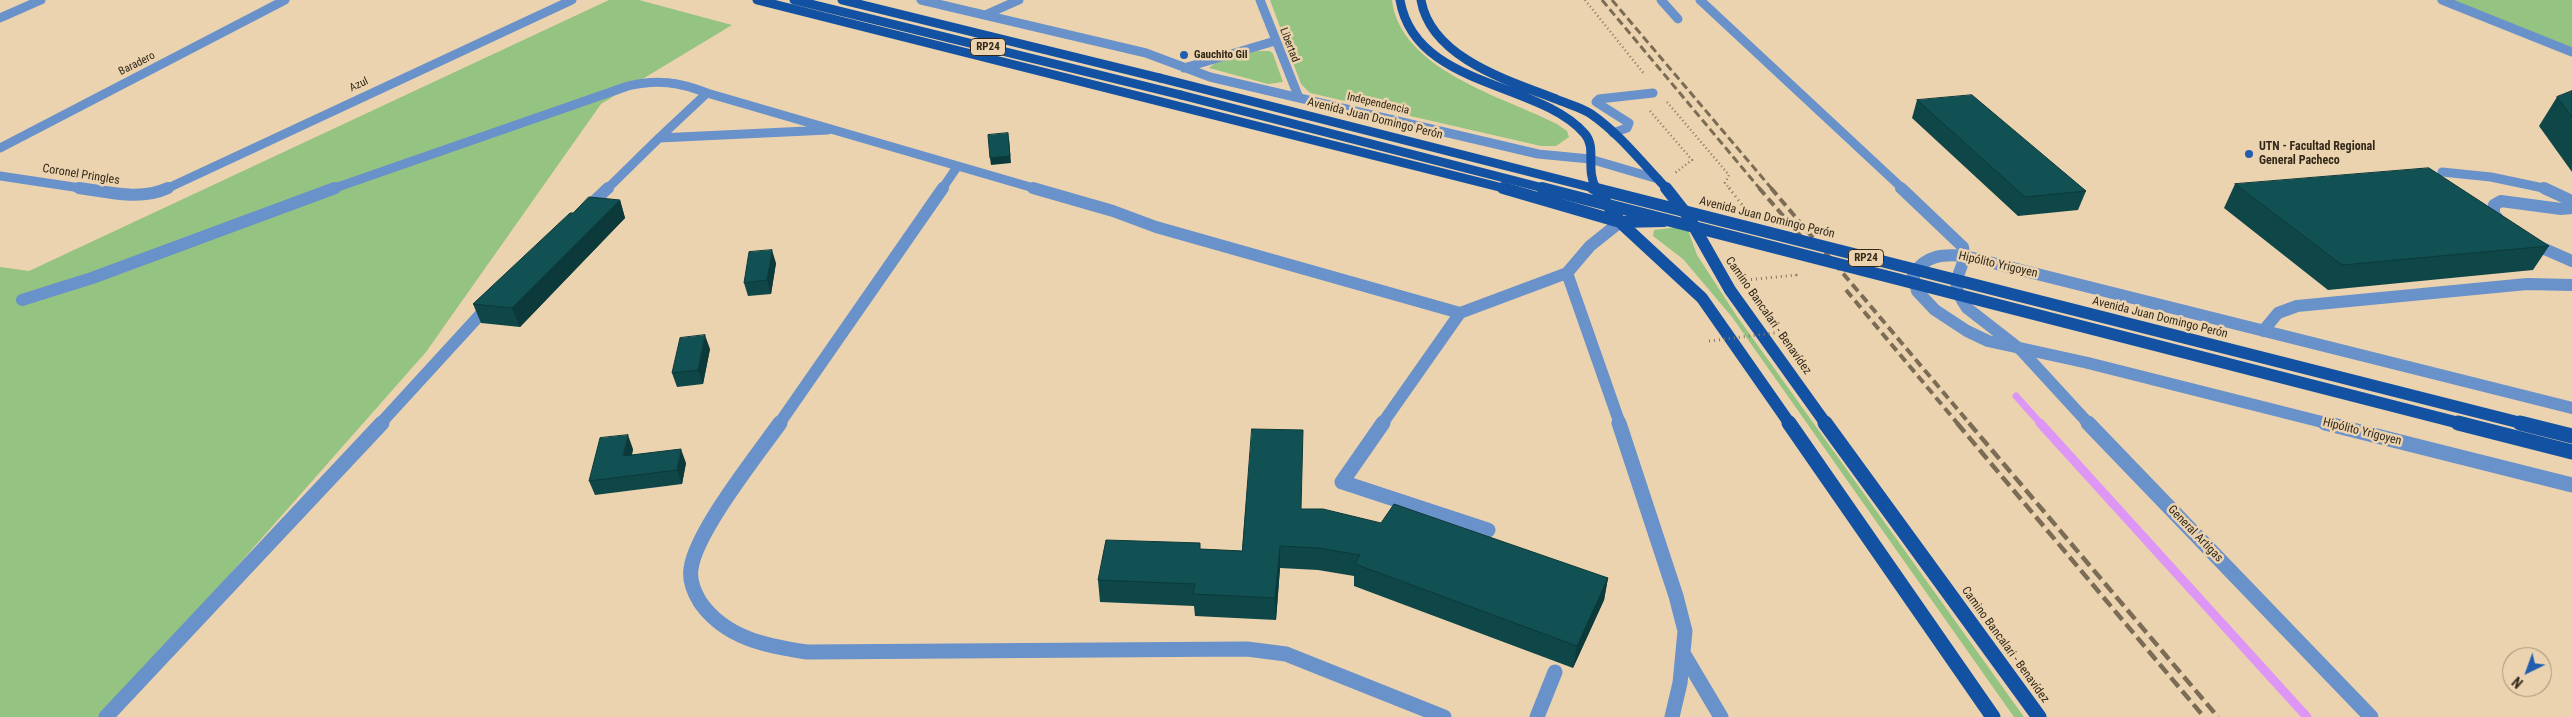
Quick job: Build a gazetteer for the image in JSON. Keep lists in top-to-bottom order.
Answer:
{
  "streets": {
    "main road": ["RP24", "Avenida Juan Domingo Perón", "Camino Bancalari - Benavídez"],
    "street": [
      "Libertad",
      "Baradero",
      "Azul",
      "Independencia",
      "Coronel Pringles",
      "Hipólito Yrigoyen",
      "General Artigas"
    ]
  },
  "crossings": [
    ["Libertad", "Independencia"],
    ["Azul", "Coronel Pringles"],
    ["Independencia", "Camino Bancalari - Benavídez"],
    ["Hipólito Yrigoyen", "General Artigas"]
  ],
  "places": ["Gauchito Gil", "UTN - Facultad Regional General Pacheco"],
  "north": "bottom left"
}
